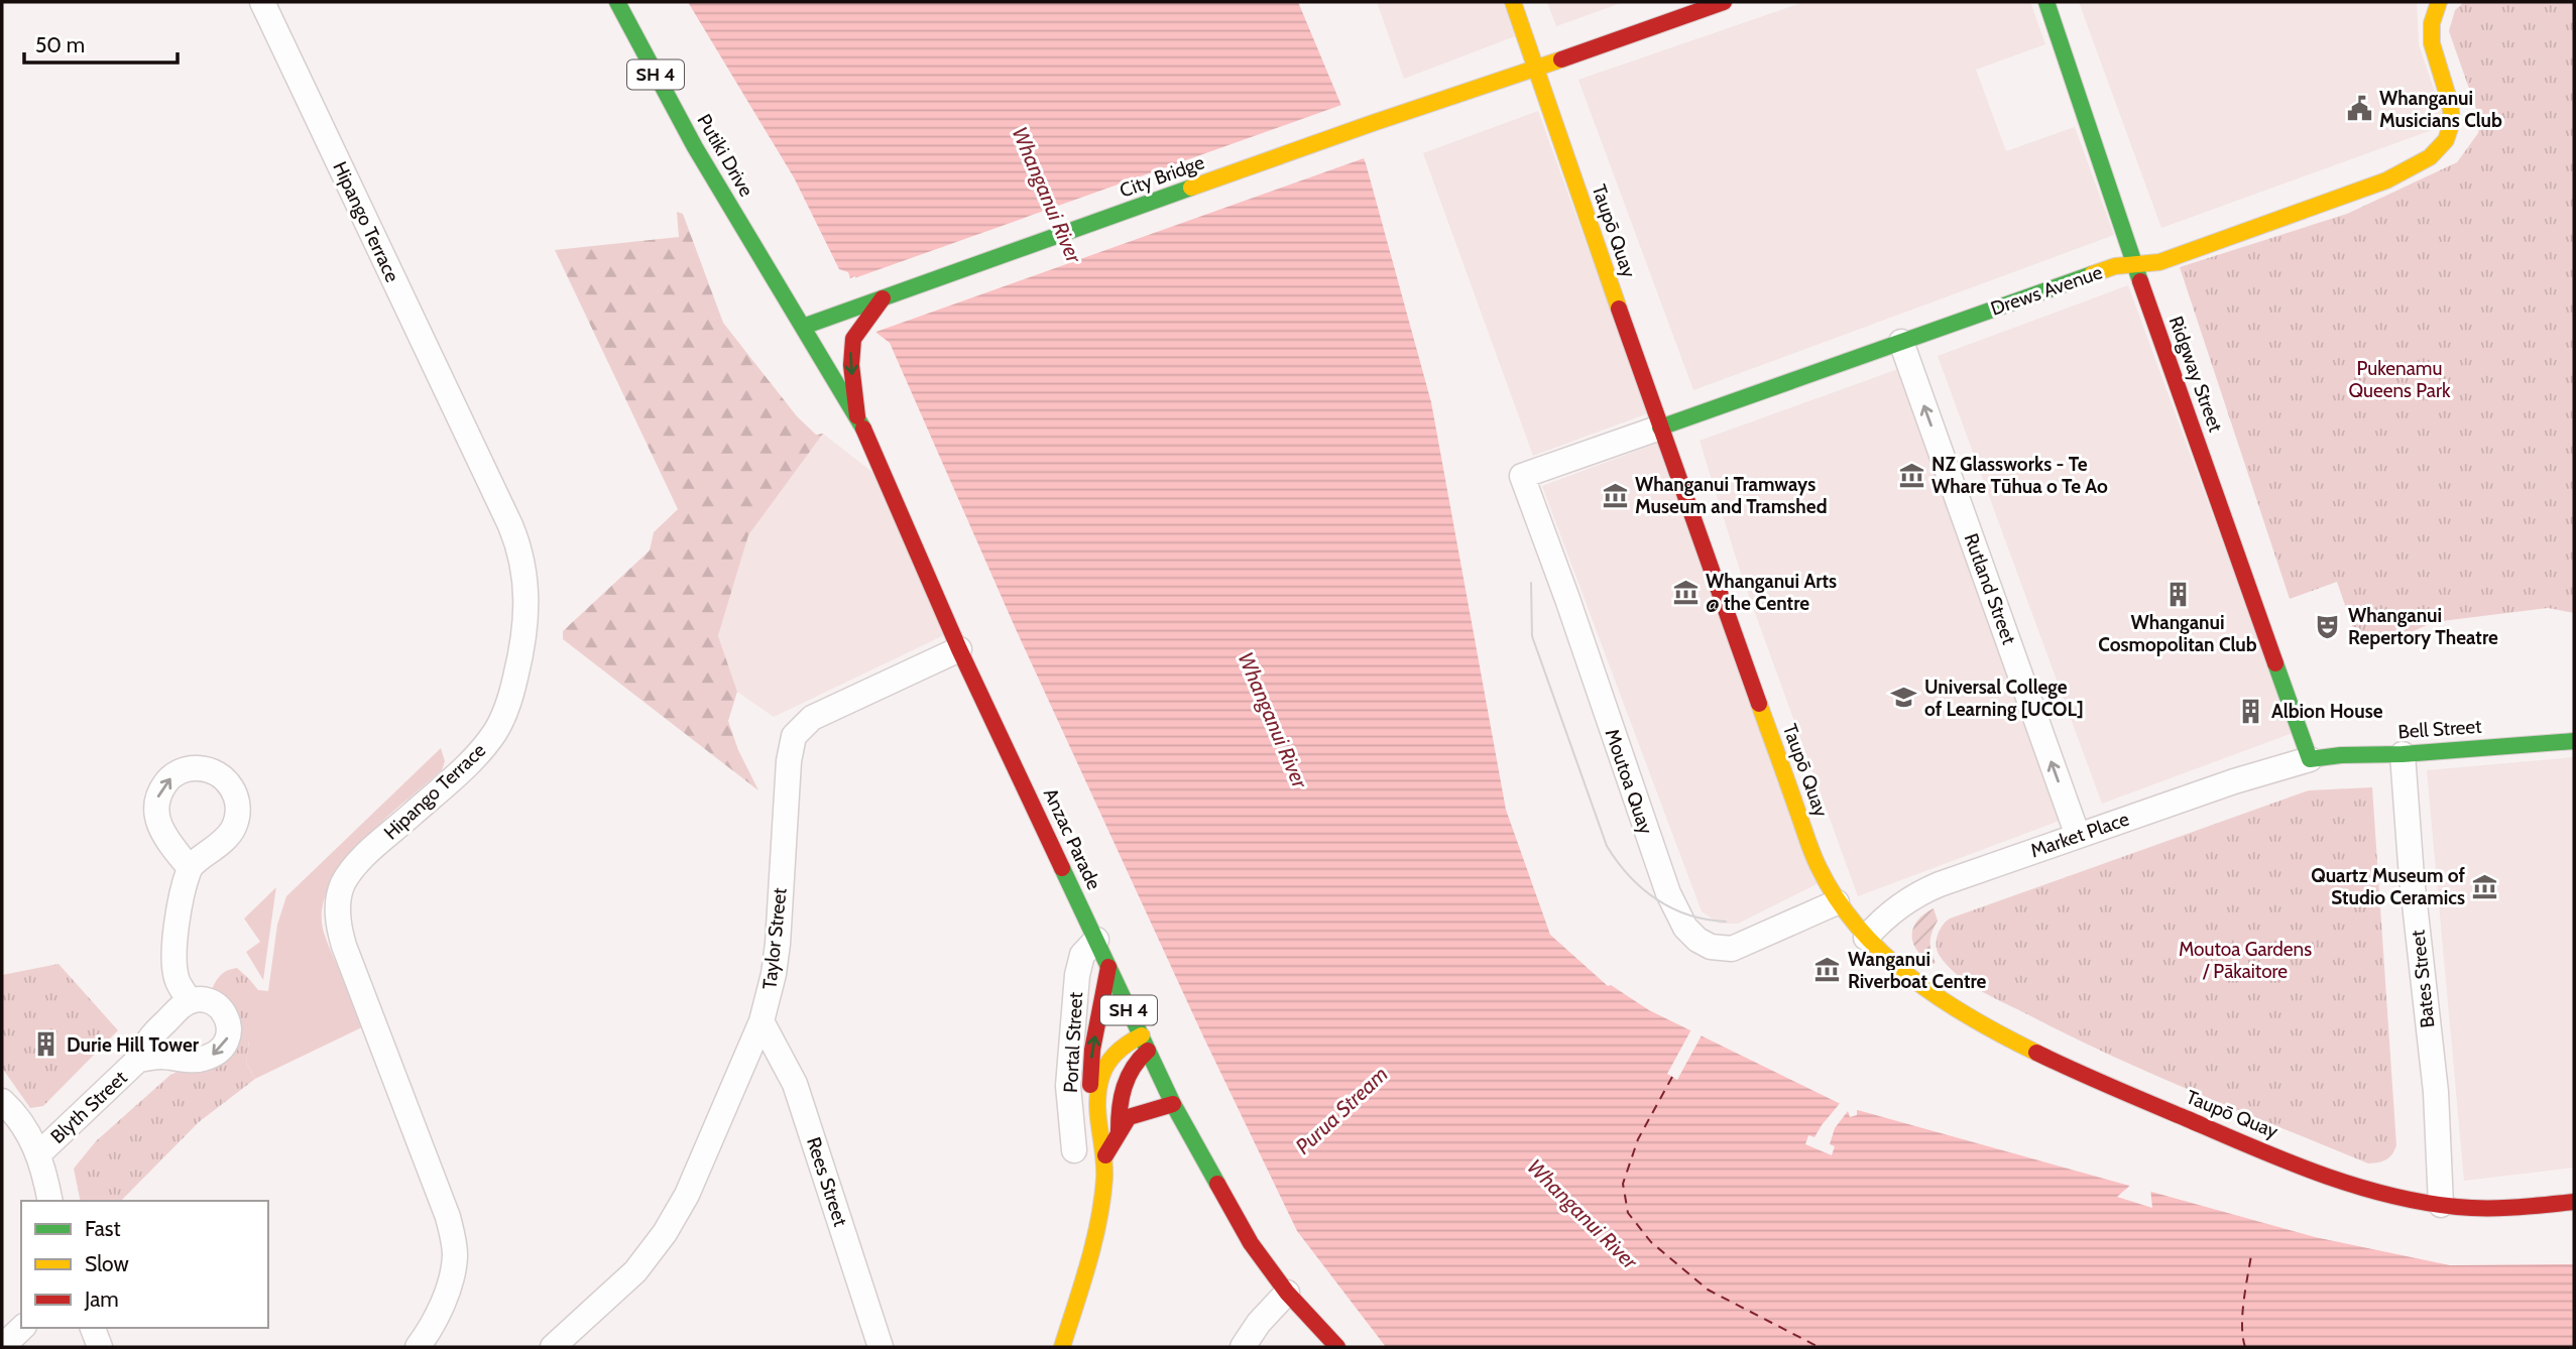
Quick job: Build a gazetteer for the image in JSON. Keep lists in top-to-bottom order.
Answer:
{
  "streets": {
    "main road": [
      "SH 4",
      "Putiki Drive",
      "City Bridge",
      "Taupō Quay",
      "Drews Avenue",
      "Ridgway Street",
      "Bell Street",
      "Anzac Parade",
      "Portal Street"
    ],
    "street": [
      "Hipango Terrace",
      "Rutland Street",
      "Moutoa Quay",
      "Market Place",
      "Taylor Street",
      "Bates Street",
      "Blyth Street",
      "Rees Street"
    ]
  },
  "crossings": [
    ["Putiki Drive", "City Bridge"],
    ["Putiki Drive", "Anzac Parade"],
    ["City Bridge", "Taupō Quay"],
    ["City Bridge", "Anzac Parade"],
    ["Taupō Quay", "Drews Avenue"],
    ["Taupō Quay", "Moutoa Quay"],
    ["Taupō Quay", "Market Place"],
    ["Taupō Quay", "Bates Street"],
    ["Drews Avenue", "Ridgway Street"],
    ["Drews Avenue", "Rutland Street"],
    ["Drews Avenue", "Moutoa Quay"],
    ["Ridgway Street", "Bell Street"],
    ["Ridgway Street", "Market Place"],
    ["Rutland Street", "Market Place"],
    ["Bell Street", "Market Place"],
    ["Bell Street", "Bates Street"],
    ["Anzac Parade", "Taylor Street"],
    ["Anzac Parade", "Portal Street"],
    ["Taylor Street", "Rees Street"]
  ],
  "one_way": ["Rutland Street"],
  "water": ["Whanganui River", "Purua Stream"],
  "parks": ["Pukenamu Queens Park", "Moutoa Gardens / Pākaitore"],
  "places": {
    "public building": ["Whanganui Musicians Club"],
    "museum": [
      "NZ Glassworks - Te Whare Tūhua o Te Ao",
      "Whanganui Tramways Museum and Tramshed",
      "Whanganui Arts @ the Centre",
      "Quartz Museum of Studio Ceramics",
      "Wanganui Riverboat Centre"
    ],
    "building": ["Whanganui Cosmopolitan Club", "Albion House", "Durie Hill Tower"],
    "theatre": ["Whanganui Repertory Theatre"],
    "school or university": ["Universal College of Learning [UCOL]"]
  },
  "legend": ["Fast", "Slow", "Jam"],
  "scale_bar": "50 m"
}
